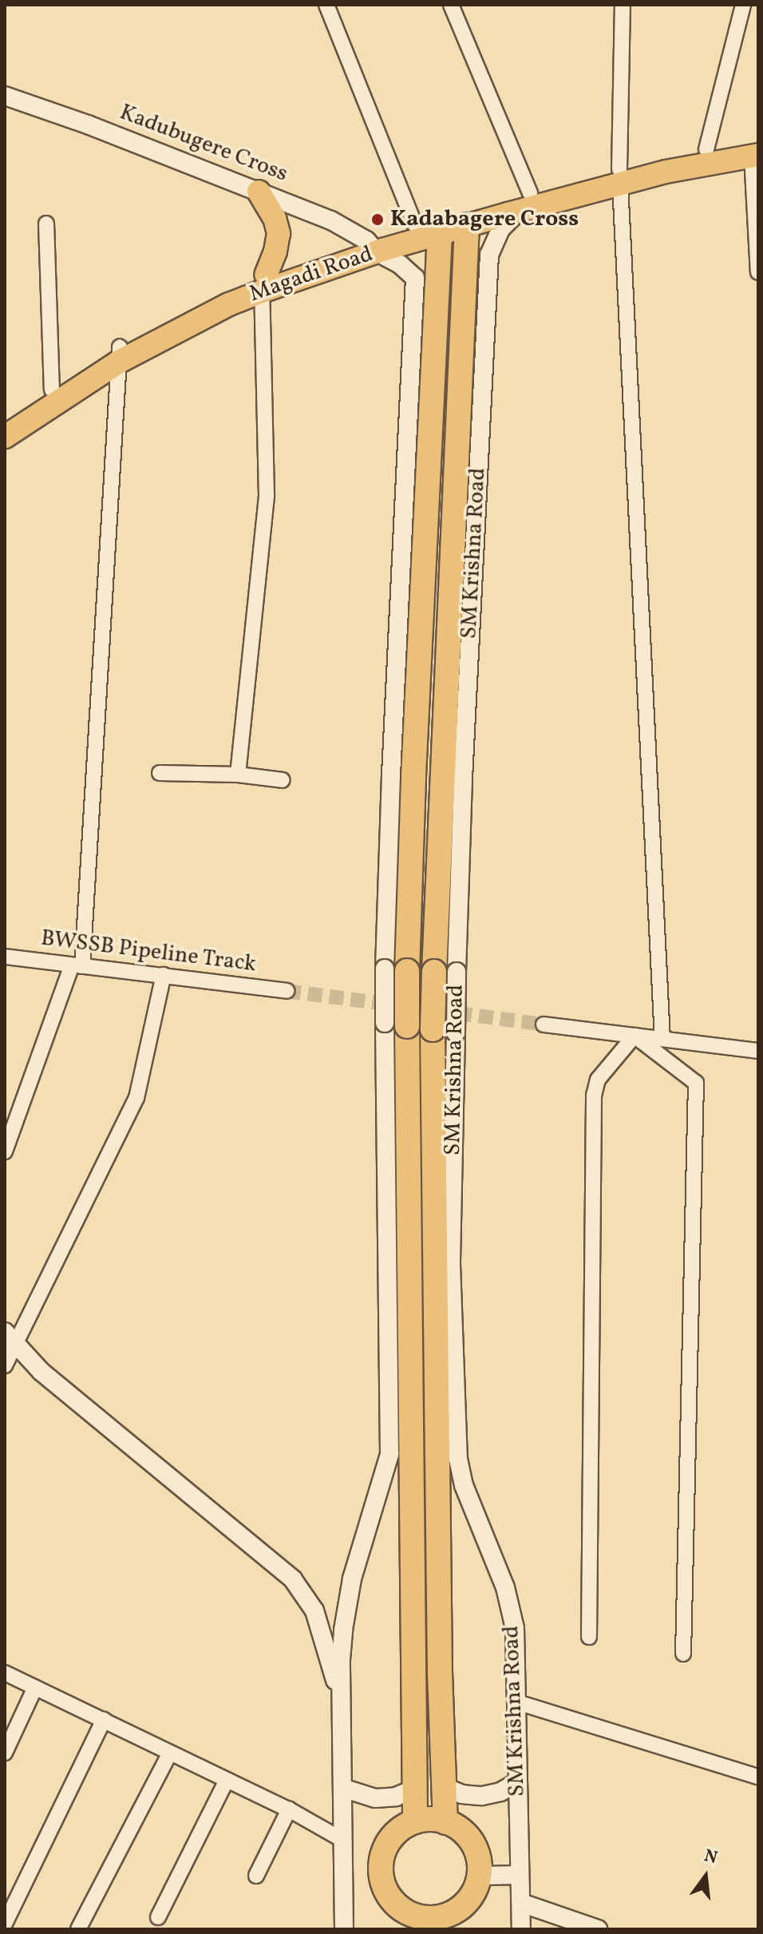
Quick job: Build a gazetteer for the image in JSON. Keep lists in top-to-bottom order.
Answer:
{
  "streets": {
    "highway": ["SM Krishna Road"],
    "main road": ["Magadi Road"],
    "street": ["Kadubugere Cross", "BWSSB Pipeline Track"]
  },
  "crossings": [
    ["Kadubugere Cross", "Magadi Road"],
    ["Kadubugere Cross", "SM Krishna Road"],
    ["Magadi Road", "SM Krishna Road"]
  ],
  "places": ["Kadabagere Cross"],
  "north": "top"
}
